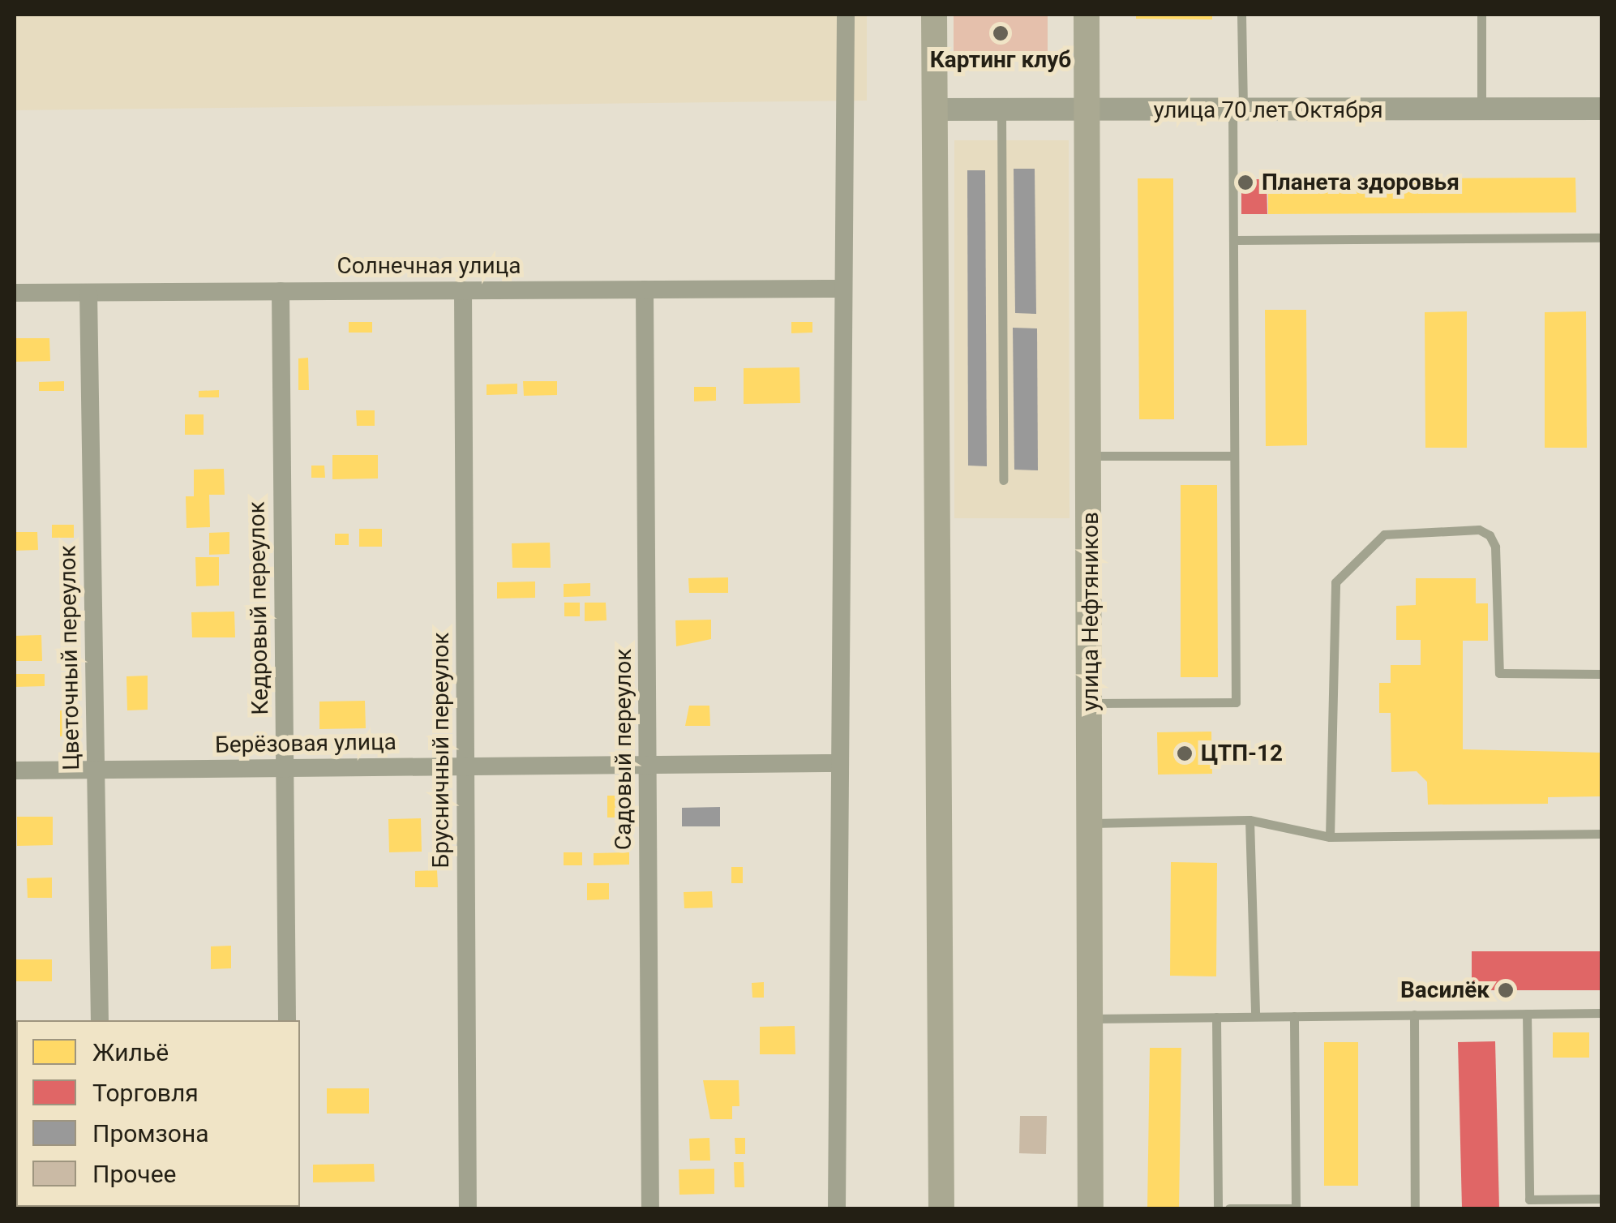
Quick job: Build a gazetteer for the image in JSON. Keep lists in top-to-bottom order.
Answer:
{
  "streets": {
    "main road": ["улица Нефтяников"],
    "street": [
      "улица 70 лет Октября",
      "Солнечная улица",
      "Кедровый переулок",
      "Цветочный переулок",
      "Берёзовая улица",
      "Садовый переулок",
      "Брусничный переулок"
    ]
  },
  "crossings": [
    ["улица 70 лет Октября", "улица Нефтяников"],
    ["Солнечная улица", "Кедровый переулок"],
    ["Солнечная улица", "Цветочный переулок"],
    ["Солнечная улица", "Садовый переулок"],
    ["Солнечная улица", "Брусничный переулок"],
    ["Кедровый переулок", "Берёзовая улица"],
    ["Цветочный переулок", "Берёзовая улица"],
    ["Берёзовая улица", "Садовый переулок"],
    ["Берёзовая улица", "Брусничный переулок"]
  ],
  "places": [
    "Картинг клуб",
    "Планета здоровья",
    "ЦТП-12",
    "Василёк"
  ],
  "legend": [
    "Жильё",
    "Торговля",
    "Промзона",
    "Прочее"
  ]
}
